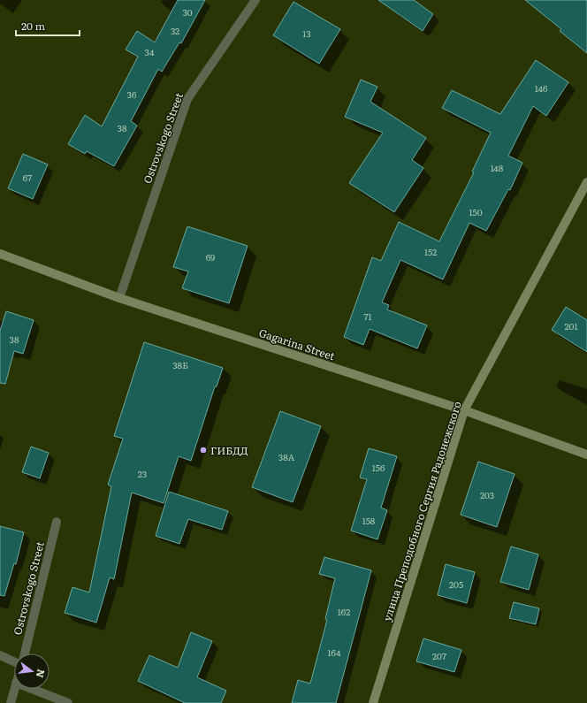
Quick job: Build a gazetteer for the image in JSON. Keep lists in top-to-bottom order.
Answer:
{
  "streets": {
    "street": ["Ostrovskogo Street", "Gagarina Street", "улица Преподобного Сергия Радонежского"]
  },
  "crossings": [
    ["Ostrovskogo Street", "Gagarina Street"],
    ["Gagarina Street", "улица Преподобного Сергия Радонежского"]
  ],
  "places": ["ГИБДД"],
  "house_numbers": [
    "30",
    "32",
    "13",
    "34",
    "146",
    "36",
    "38",
    "148",
    "67",
    "150",
    "152",
    "69",
    "71",
    "201",
    "38",
    "38Б",
    "38А",
    "156",
    "23",
    "203",
    "158",
    "205",
    "162",
    "164",
    "207"
  ],
  "scale_bar": "20 m",
  "north": "right"
}
